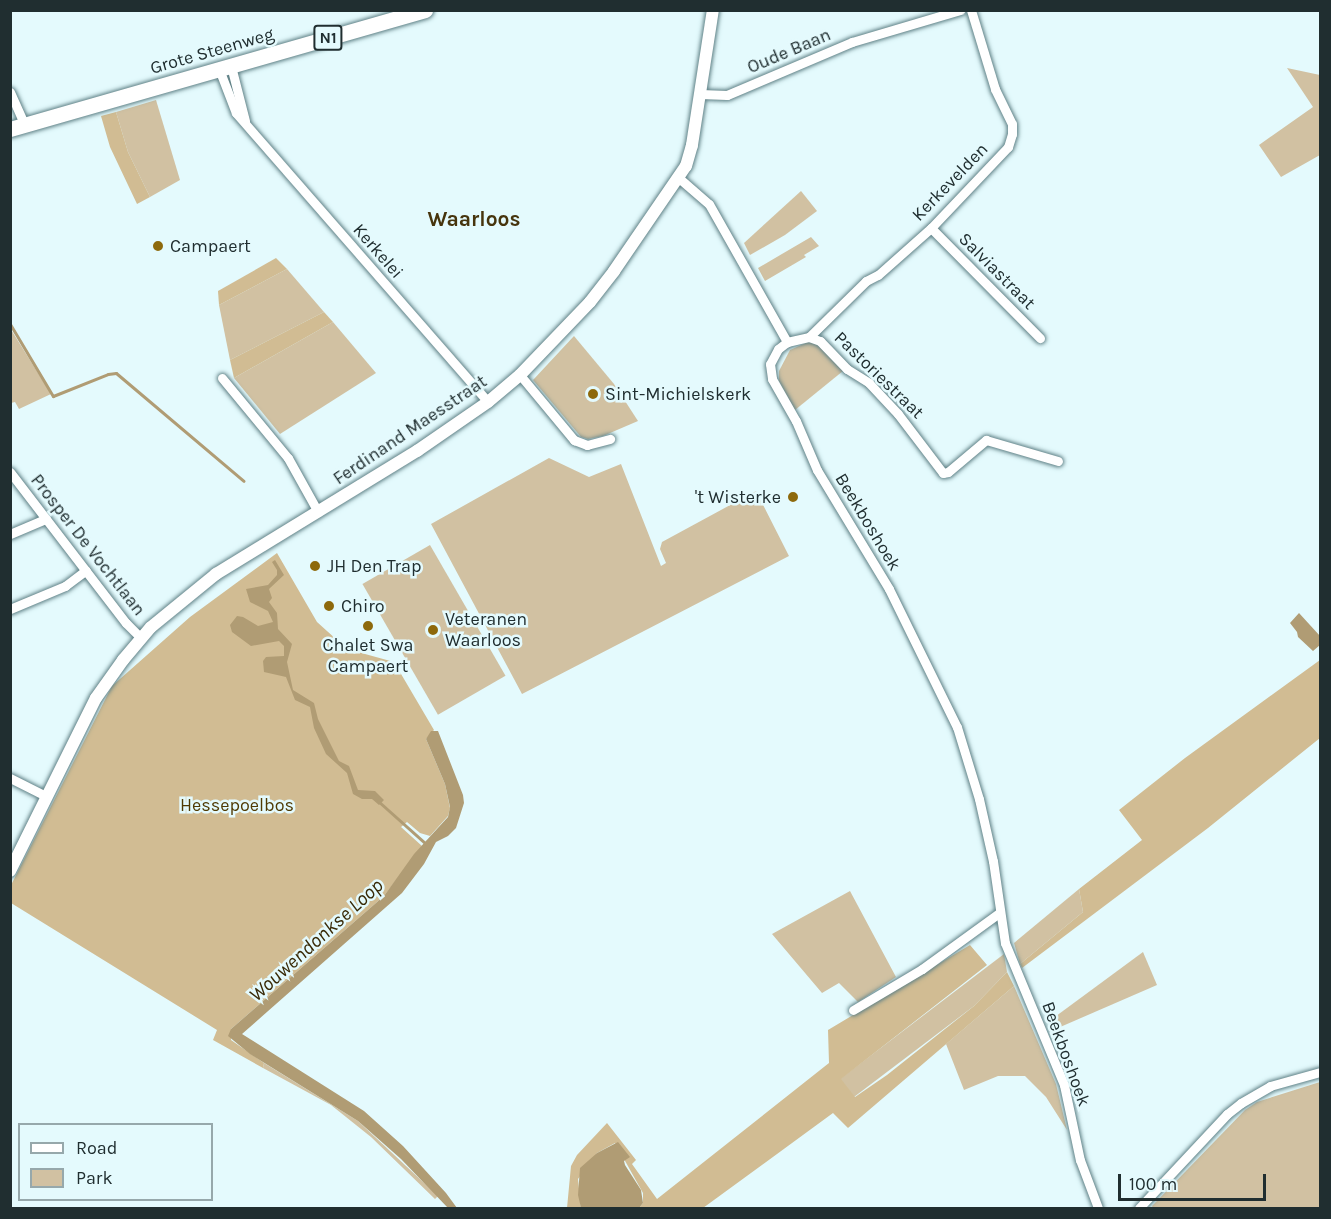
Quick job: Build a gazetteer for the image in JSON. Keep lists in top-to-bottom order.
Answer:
{
  "streets": {
    "main road": ["N1", "Grote Steenweg"],
    "street": [
      "Oude Baan",
      "Kerkevelden",
      "Kerkelei",
      "Salviastraat",
      "Pastoriestraat",
      "Ferdinand Maesstraat",
      "Beekboshoek",
      "Prosper De Vochtlaan"
    ]
  },
  "crossings": [
    ["Grote Steenweg", "Kerkelei"],
    ["Oude Baan", "Ferdinand Maesstraat"],
    ["Kerkevelden", "Salviastraat"],
    ["Kerkevelden", "Pastoriestraat"],
    ["Kerkelei", "Ferdinand Maesstraat"],
    ["Pastoriestraat", "Beekboshoek"],
    ["Ferdinand Maesstraat", "Prosper De Vochtlaan"]
  ],
  "districts": ["Waarloos"],
  "water": ["Wouwendonkse Loop"],
  "parks": ["Hessepoelbos"],
  "places": [
    "Campaert",
    "Sint-Michielskerk",
    "'t Wisterke",
    "JH Den Trap",
    "Chiro",
    "Chalet Swa Campaert",
    "Veteranen Waarloos"
  ],
  "legend": ["Road", "Park"],
  "scale_bar": "100 m"
}
